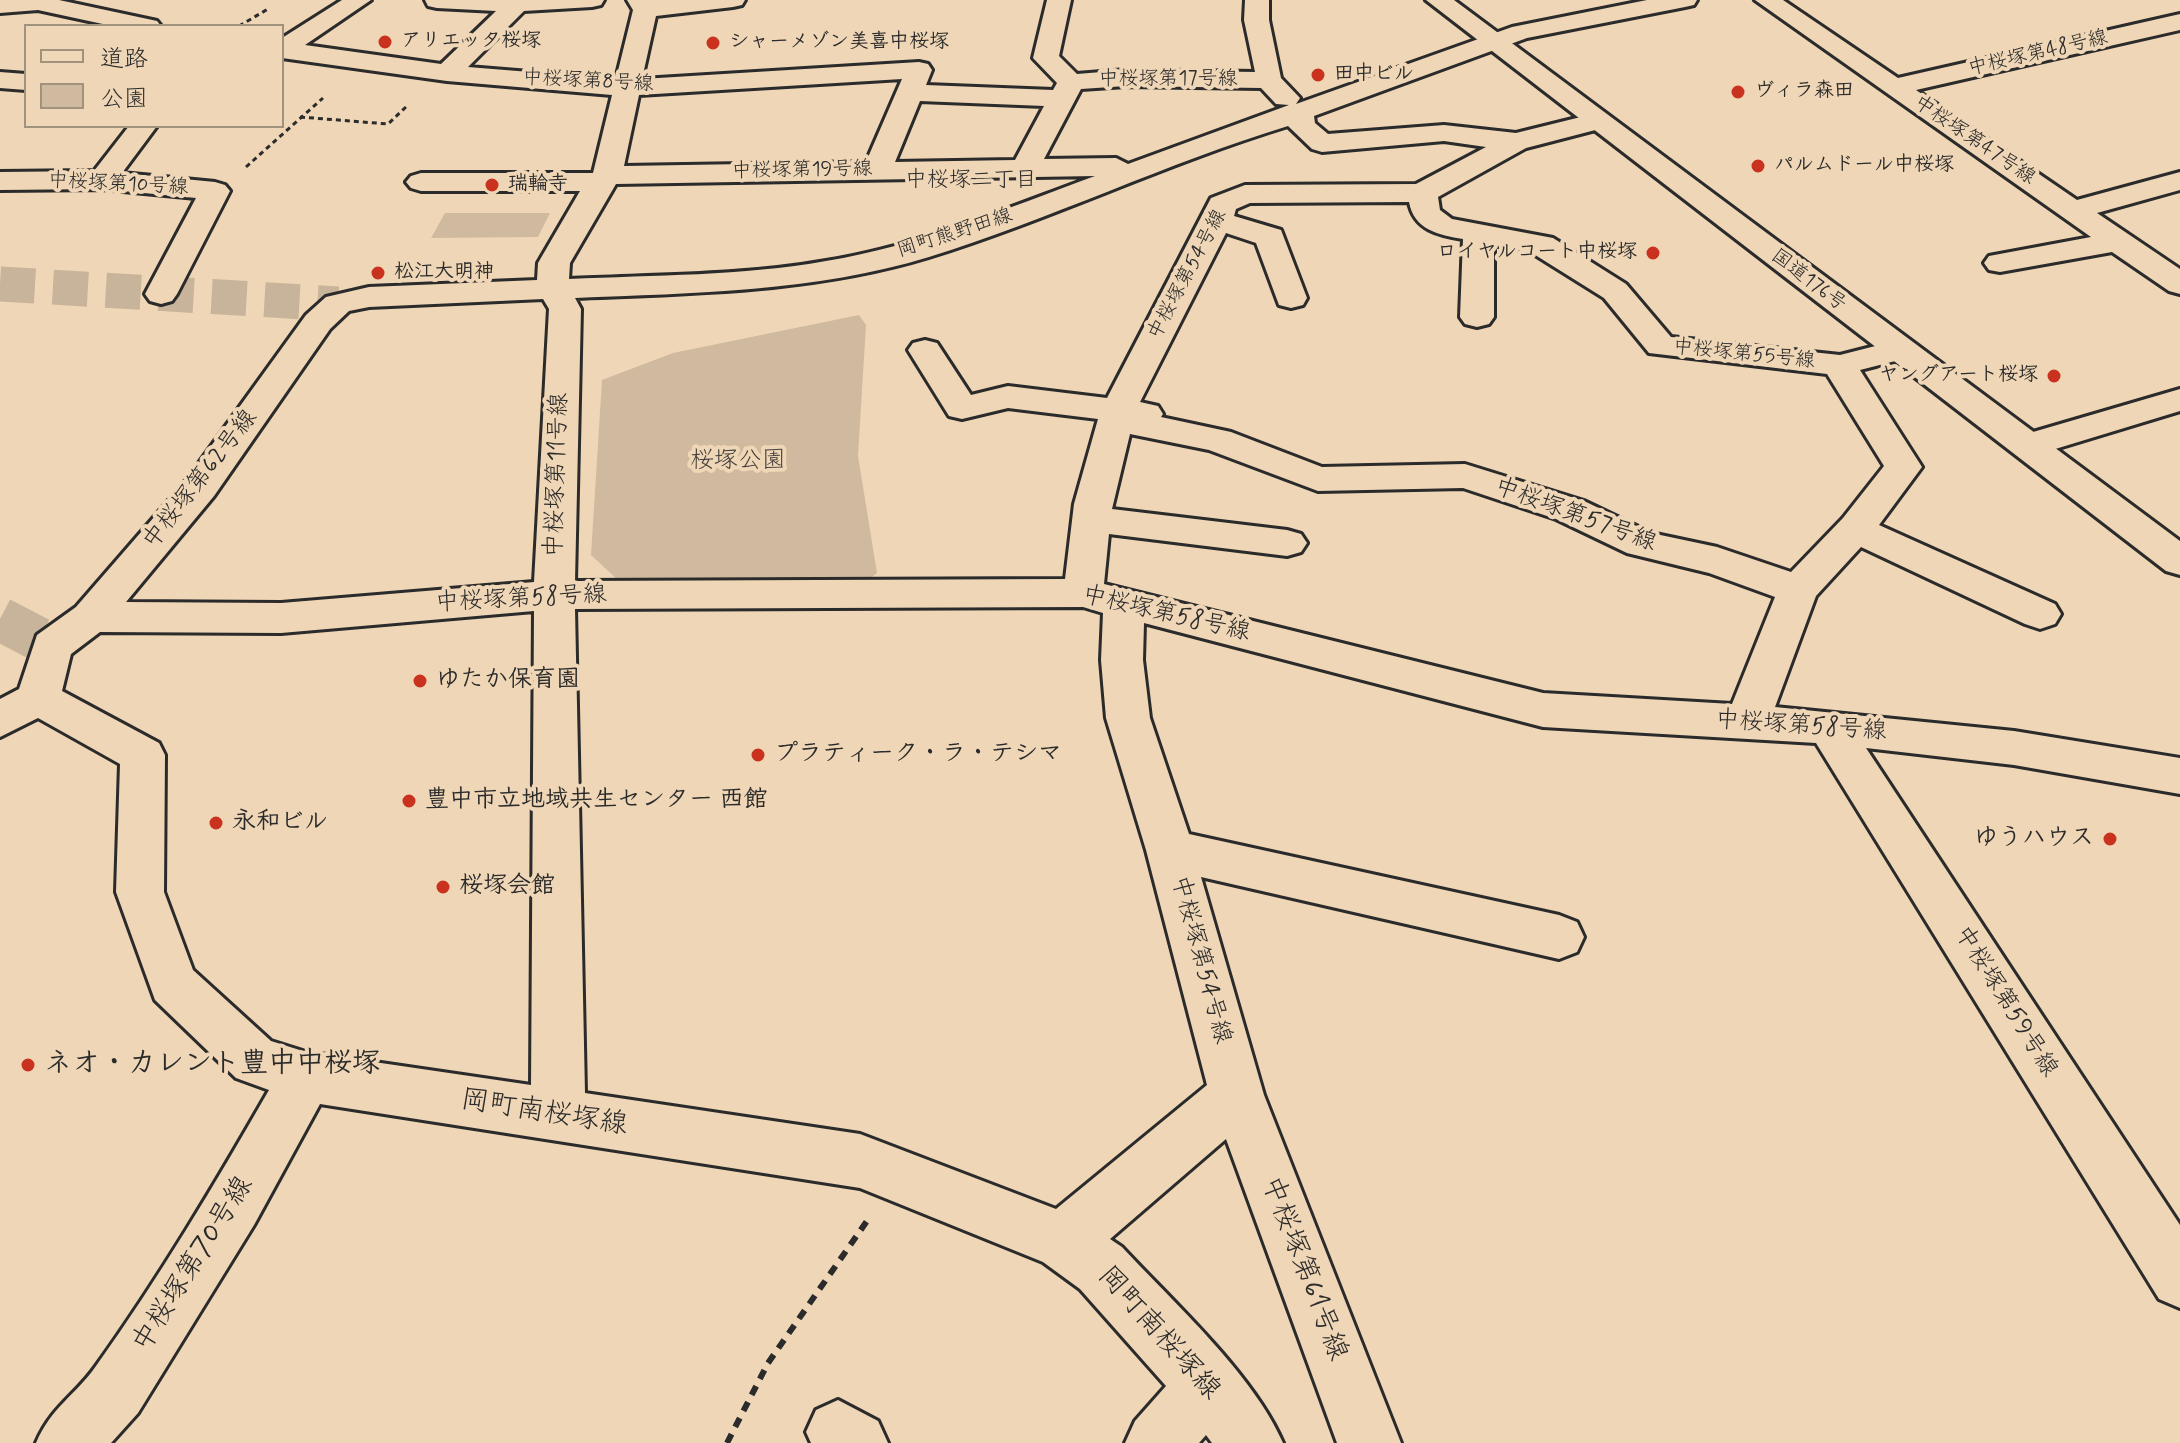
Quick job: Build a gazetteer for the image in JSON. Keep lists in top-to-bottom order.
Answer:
{
  "streets": {
    "main road": [
      "中桜塚第48号線",
      "中桜塚第17号線",
      "中桜塚第8号線",
      "中桜塚第47号線",
      "中桜塚第19号線",
      "中桜塚第10号線",
      "岡町熊野田線",
      "中桜塚第54号線",
      "国道176号",
      "中桜塚第55号線",
      "中桜塚第11号線",
      "中桜塚第62号線",
      "中桜塚第57号線",
      "中桜塚第58号線",
      "中桜塚第59号線",
      "岡町南桜塚線",
      "中桜塚第70号線",
      "中桜塚第61号線"
    ]
  },
  "crossings": [
    ["中桜塚第48号線", "中桜塚第47号線"],
    ["中桜塚第17号線", "中桜塚第8号線"],
    ["中桜塚第19号線", "岡町熊野田線"],
    ["岡町熊野田線", "国道176号"],
    ["岡町熊野田線", "中桜塚第11号線"],
    ["岡町熊野田線", "中桜塚第62号線"],
    ["中桜塚第54号線", "中桜塚第55号線"],
    ["中桜塚第54号線", "中桜塚第57号線"],
    ["中桜塚第54号線", "中桜塚第58号線"],
    ["中桜塚第54号線", "中桜塚第61号線"],
    ["中桜塚第11号線", "中桜塚第58号線"],
    ["中桜塚第11号線", "岡町南桜塚線"],
    ["中桜塚第62号線", "中桜塚第58号線"],
    ["中桜塚第62号線", "岡町南桜塚線"],
    ["中桜塚第58号線", "中桜塚第59号線"],
    ["中桜塚第58号線", "岡町南桜塚線"],
    ["岡町南桜塚線", "中桜塚第70号線"]
  ],
  "districts": ["中桜塚二丁目"],
  "parks": ["桜塚公園"],
  "places": [
    "アリエッタ桜塚",
    "シャーメゾン美喜中桜塚",
    "田中ビル",
    "ヴィラ森田",
    "パルムドール中桜塚",
    "瑞輪寺",
    "ロイヤルコート中桜塚",
    "松江大明神",
    "ヤングアート桜塚",
    "ゆたか保育園",
    "プラティーク・ラ・テシマ",
    "豊中市立地域共生センター 西館",
    "永和ビル",
    "ゆうハウス",
    "桜塚会館",
    "ネオ・カレント豊中中桜塚"
  ],
  "legend": ["道路", "公園"]
}
